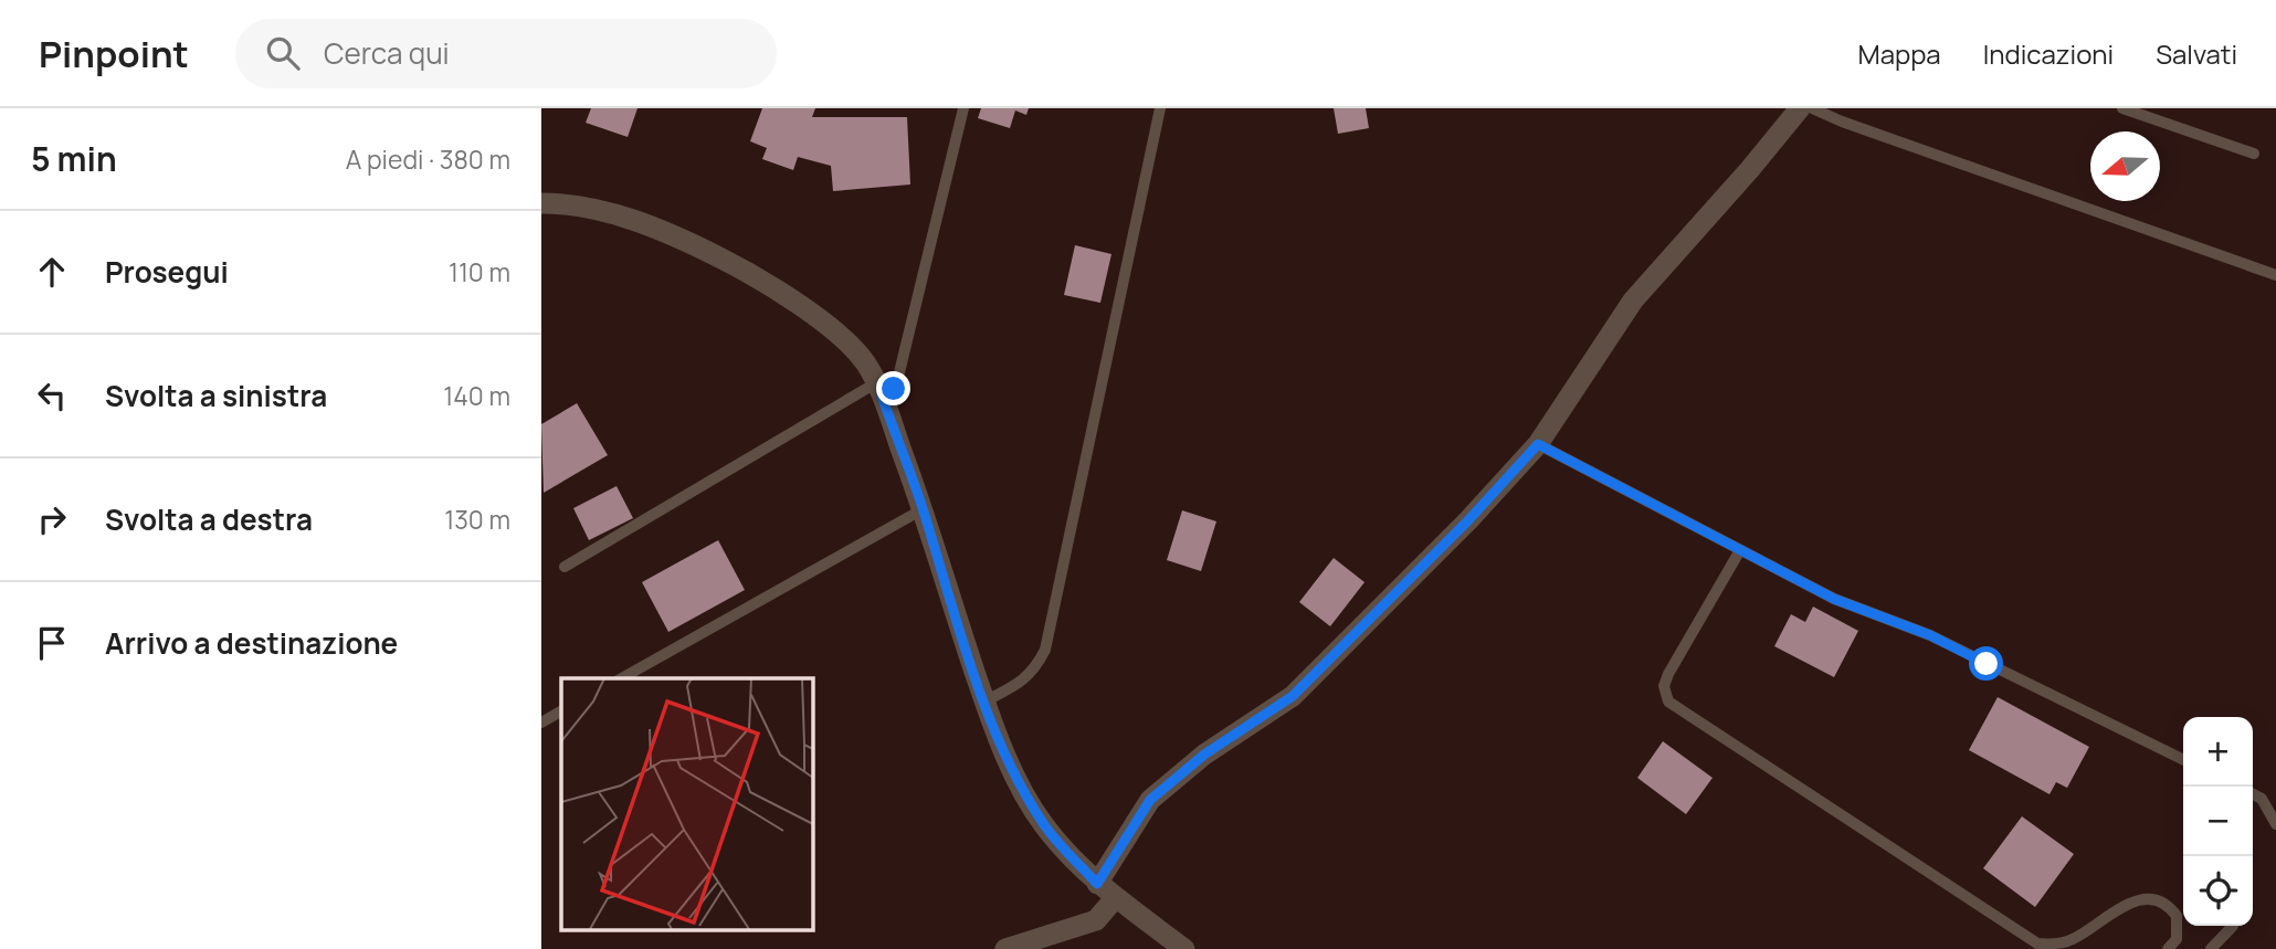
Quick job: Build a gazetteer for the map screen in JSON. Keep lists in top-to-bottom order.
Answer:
{
  "north": "left",
  "page": {
    "header": "Pinpoint",
    "search": "Cerca qui",
    "nav": ["Mappa", "Indicazioni", "Salvati"],
    "heading": ["5 min", "A piedi · 380 m"],
    "list": [
      ["Prosegui", "110 m"],
      ["Svolta a sinistra", "140 m"],
      ["Svolta a destra", "130 m"],
      "Arrivo a destinazione"
    ],
    "map_buttons": ["+", "−"]
  }
}
